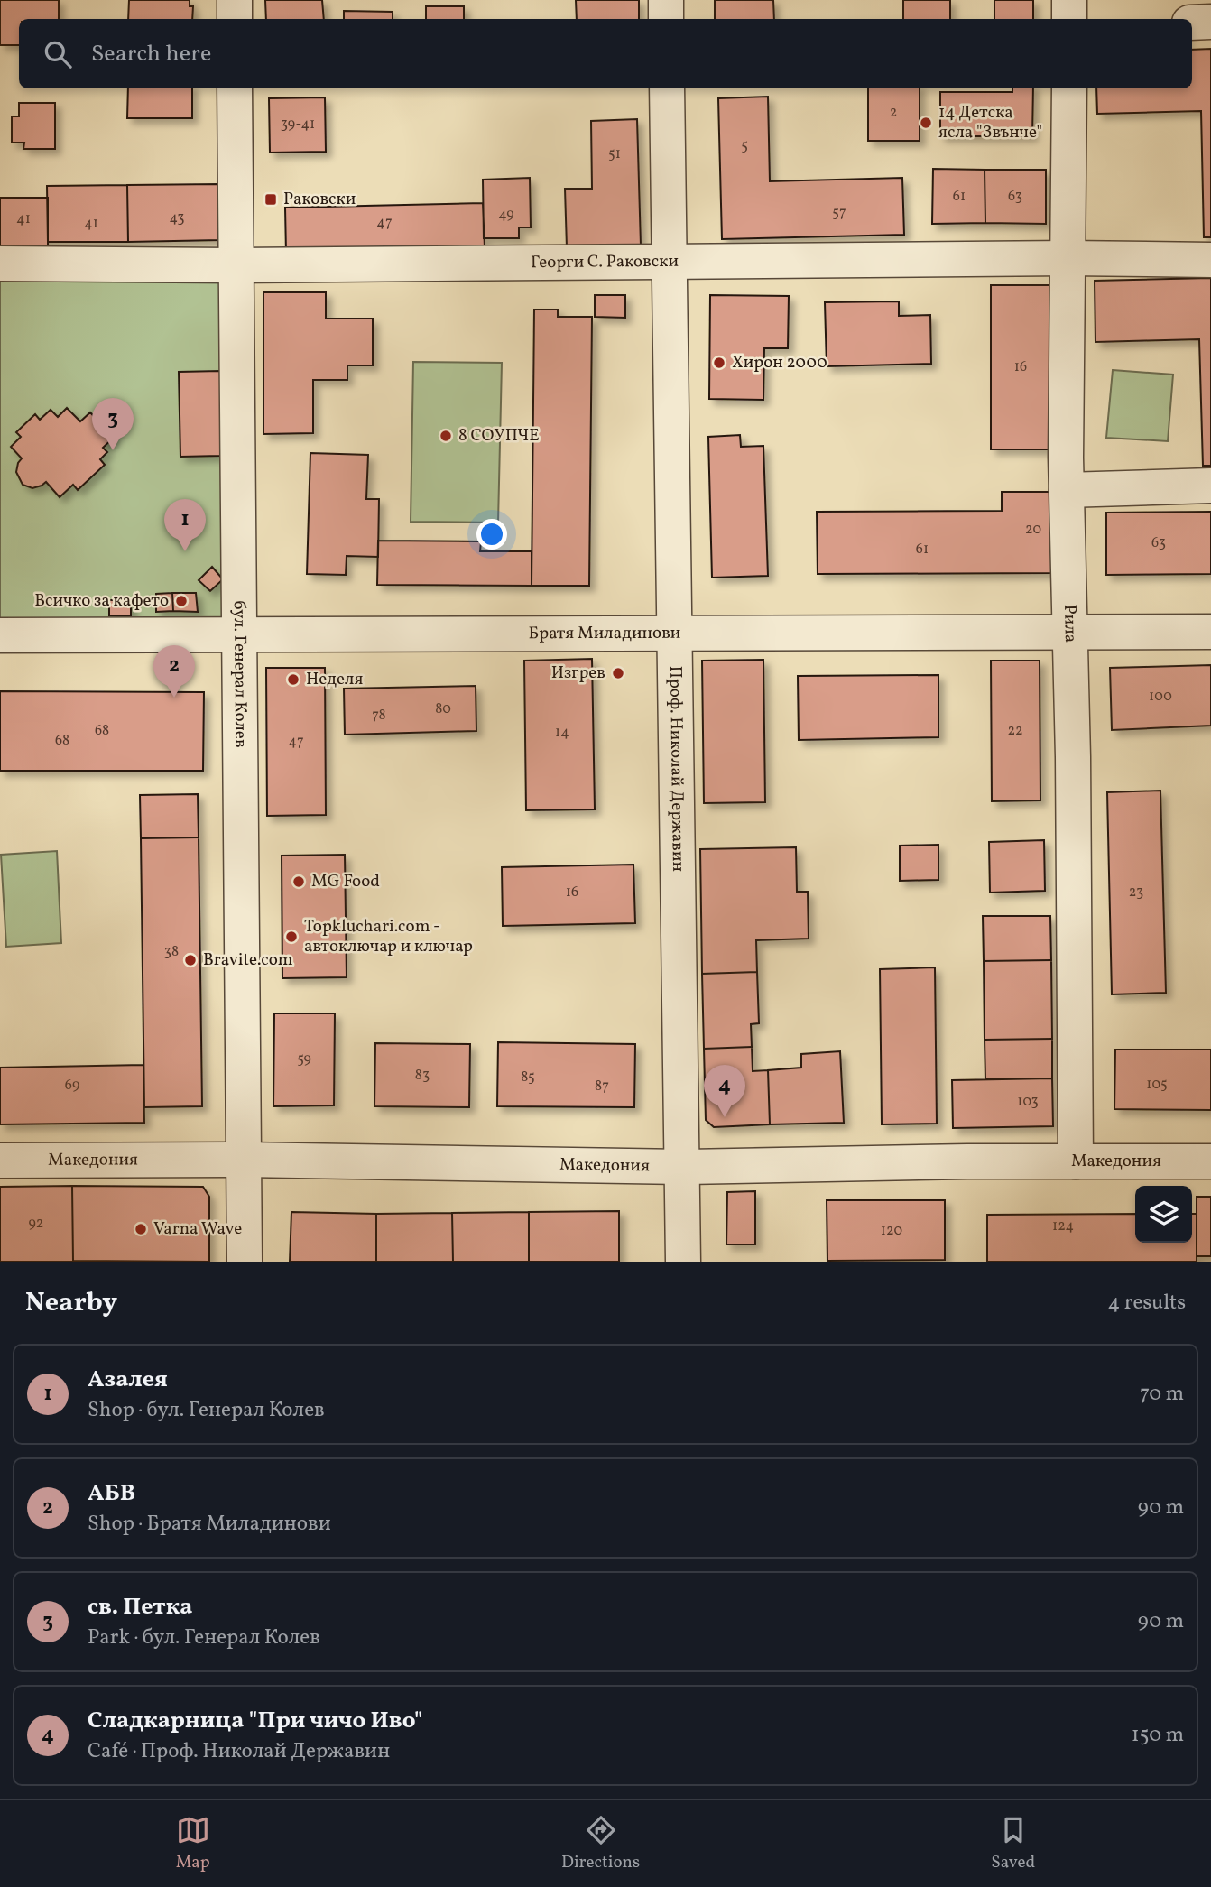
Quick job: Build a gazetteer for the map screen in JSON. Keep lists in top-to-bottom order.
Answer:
{
  "streets": {
    "street": [
      "Георги С. Раковски",
      "Рила",
      "Братя Миладинови",
      "бул. Генерал Колев",
      "Проф. Николай Державин",
      "Македония"
    ]
  },
  "crossings": [
    ["Георги С. Раковски", "Рила"],
    ["Георги С. Раковски", "бул. Генерал Колев"],
    ["Георги С. Раковски", "Проф. Николай Державин"],
    ["Рила", "Братя Миладинови"],
    ["Рила", "Македония"],
    ["Братя Миладинови", "бул. Генерал Колев"],
    ["Братя Миладинови", "Проф. Николай Державин"],
    ["бул. Генерал Колев", "Македония"],
    ["Проф. Николай Державин", "Македония"]
  ],
  "places": {
    "other": [
      "14 Детска ясла \"Звънче\"",
      "Хирон 2000",
      "8 СОУПЧЕ",
      "Всичко за кафето",
      "Изгрев",
      "Неделя",
      "MG Food",
      "Topkluchari.com - автоключар и ключар",
      "Bravite.com",
      "Varna Wave"
    ],
    "transit": ["Раковски"]
  },
  "house_numbers": [
    "2",
    "39-41",
    "5",
    "51",
    "61",
    "63",
    "57",
    "49",
    "43",
    "41",
    "47",
    "41",
    "16",
    "20",
    "63",
    "61",
    "100",
    "80",
    "78",
    "68",
    "22",
    "14",
    "68",
    "47",
    "16",
    "23",
    "38",
    "59",
    "83",
    "85",
    "105",
    "69",
    "87",
    "103",
    "92",
    "124",
    "120"
  ],
  "page": {
    "search": "Search here",
    "pins": [
      "3",
      "1",
      "2",
      "4"
    ],
    "heading": ["Nearby", "4 results"],
    "list": [
      {
        "mark": "1",
        "name": "Азалея",
        "note": "Shop · бул. Генерал Колев",
        "value": "70 m"
      },
      {
        "mark": "2",
        "name": "АБВ",
        "note": "Shop · Братя Миладинови",
        "value": "90 m"
      },
      {
        "mark": "3",
        "name": "св. Петка",
        "note": "Park · бул. Генерал Колев",
        "value": "90 m"
      },
      {
        "mark": "4",
        "name": "Сладкарница \"При чичо Иво\"",
        "note": "Café · Проф. Николай Державин",
        "value": "150 m"
      }
    ],
    "nav": ["Map", "Directions", "Saved"]
  }
}
